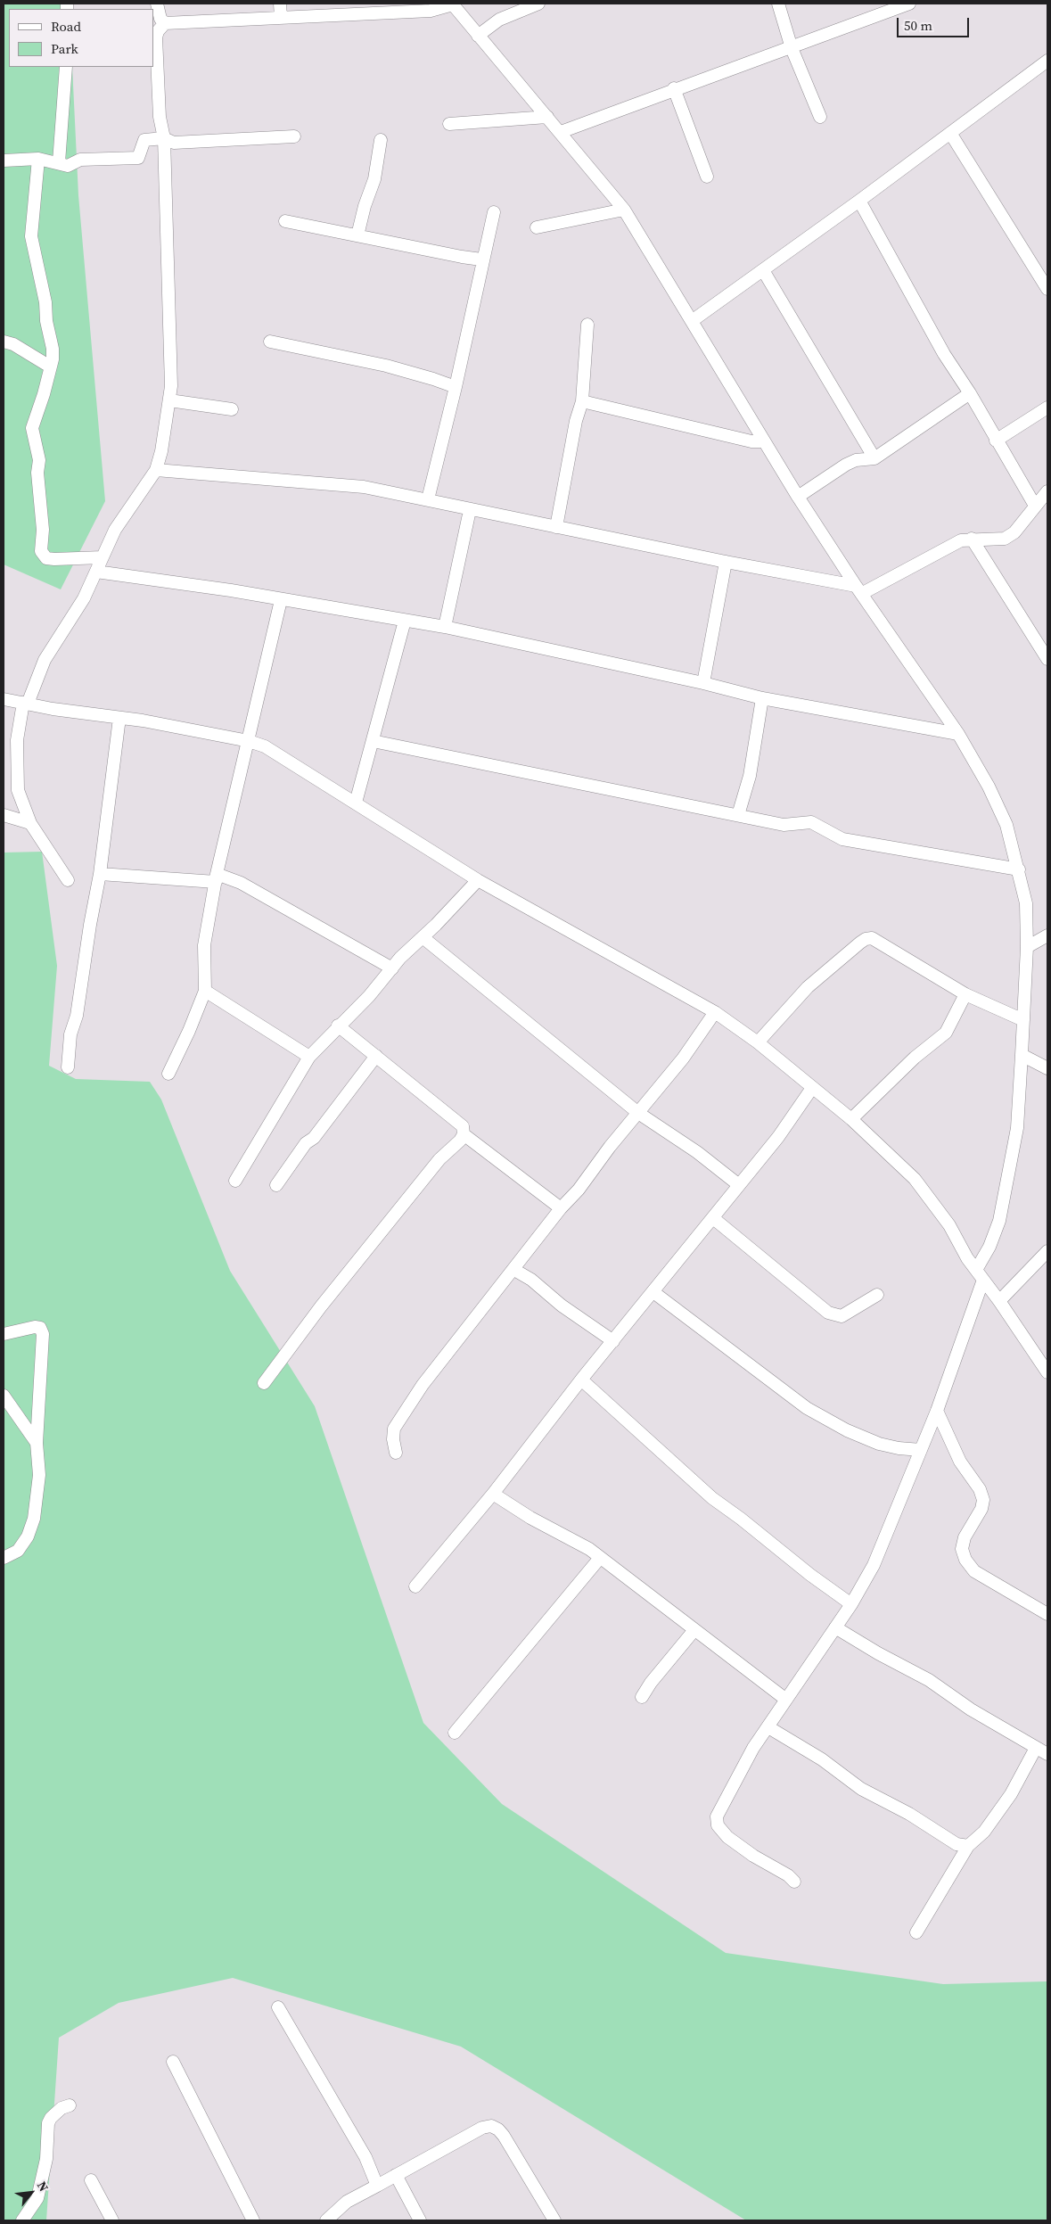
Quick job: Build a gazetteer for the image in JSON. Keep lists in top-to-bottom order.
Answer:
{
  "legend": ["Road", "Park"],
  "scale_bar": "50 m",
  "north": "top right"
}
